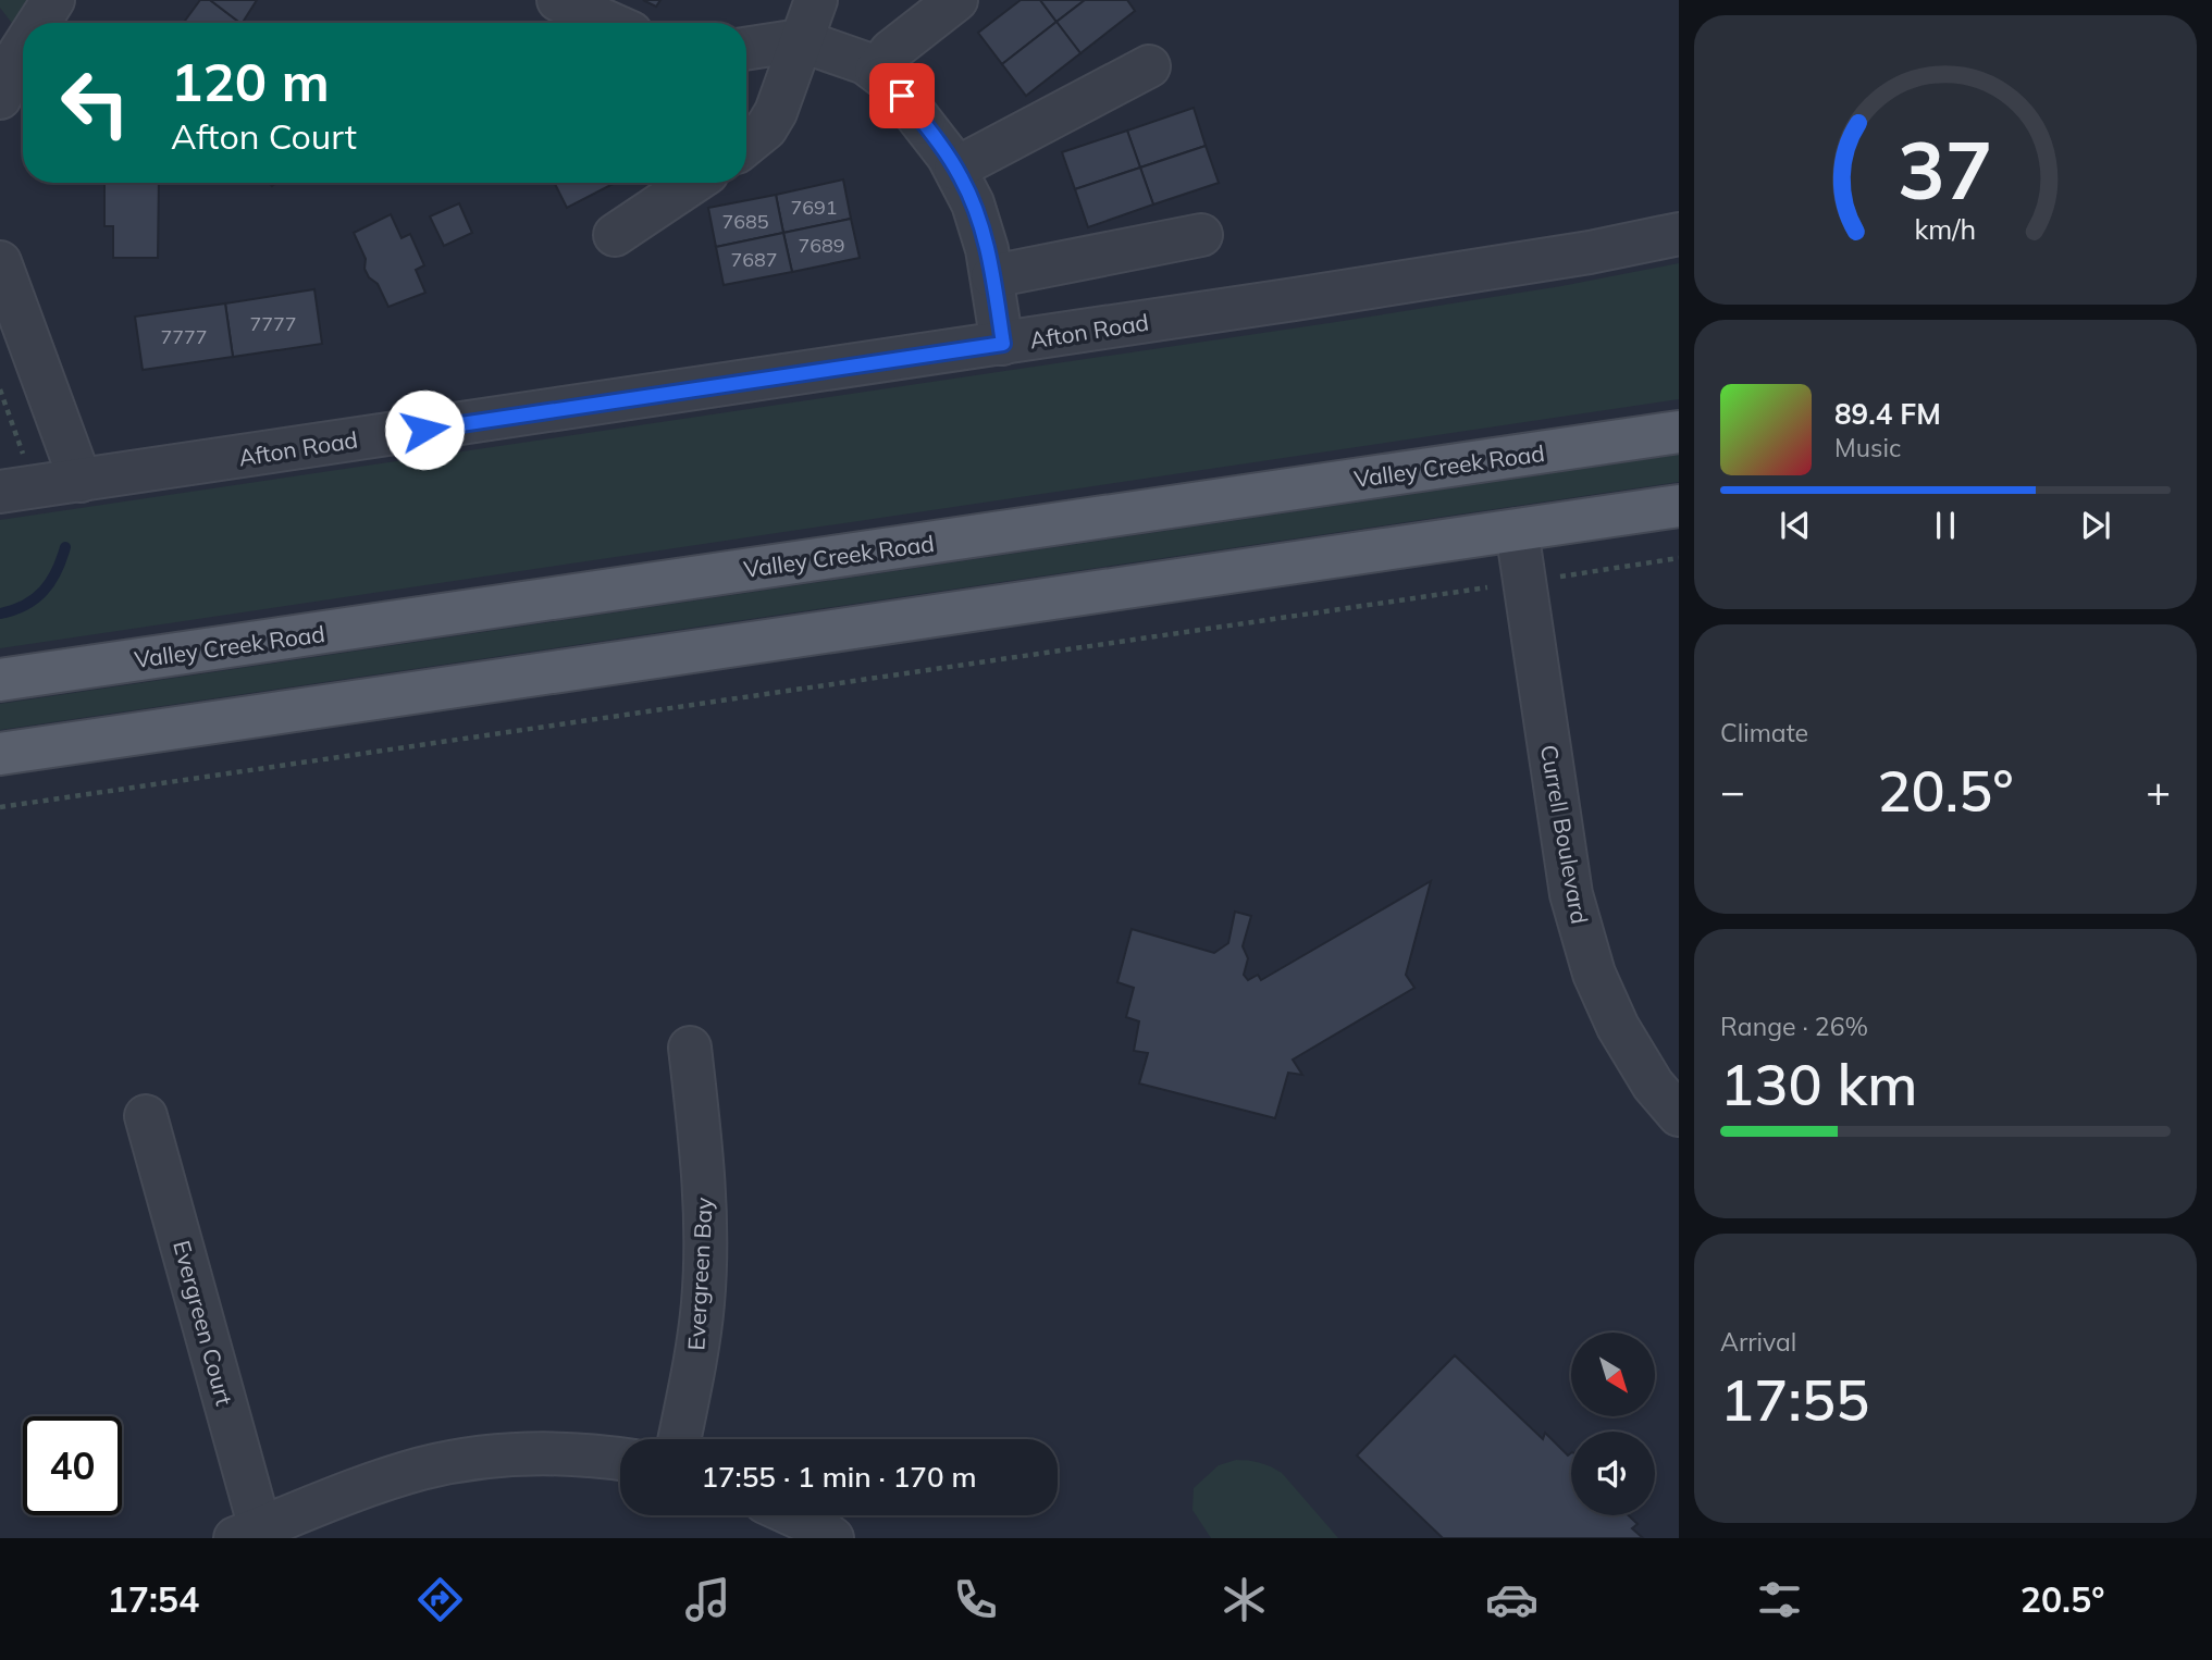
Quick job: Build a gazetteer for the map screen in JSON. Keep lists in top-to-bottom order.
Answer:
{
  "streets": {
    "main road": ["Valley Creek Road"],
    "street": [
      "Afton Road",
      "Currell Boulevard",
      "Evergreen Bay",
      "Evergreen Court"
    ]
  },
  "house_numbers": [
    "7691",
    "7685",
    "7689",
    "7687",
    "7777",
    "7777"
  ],
  "north": "bottom right",
  "page": {
    "turn": ["120 m", "Afton Court"],
    "song": ["89.4 FM", "Music"],
    "tile": [
      "Climate",
      ["Range · 26%", "130 km"],
      ["Arrival", "17:55"]
    ],
    "heat": ["−", "20.5°", "+"],
    "limit": "40",
    "trip": "17:55 · 1 min · 170 m",
    "tabs": ["17:54", "20.5°"],
    "gauge": ["37", "km/h"]
  }
}
